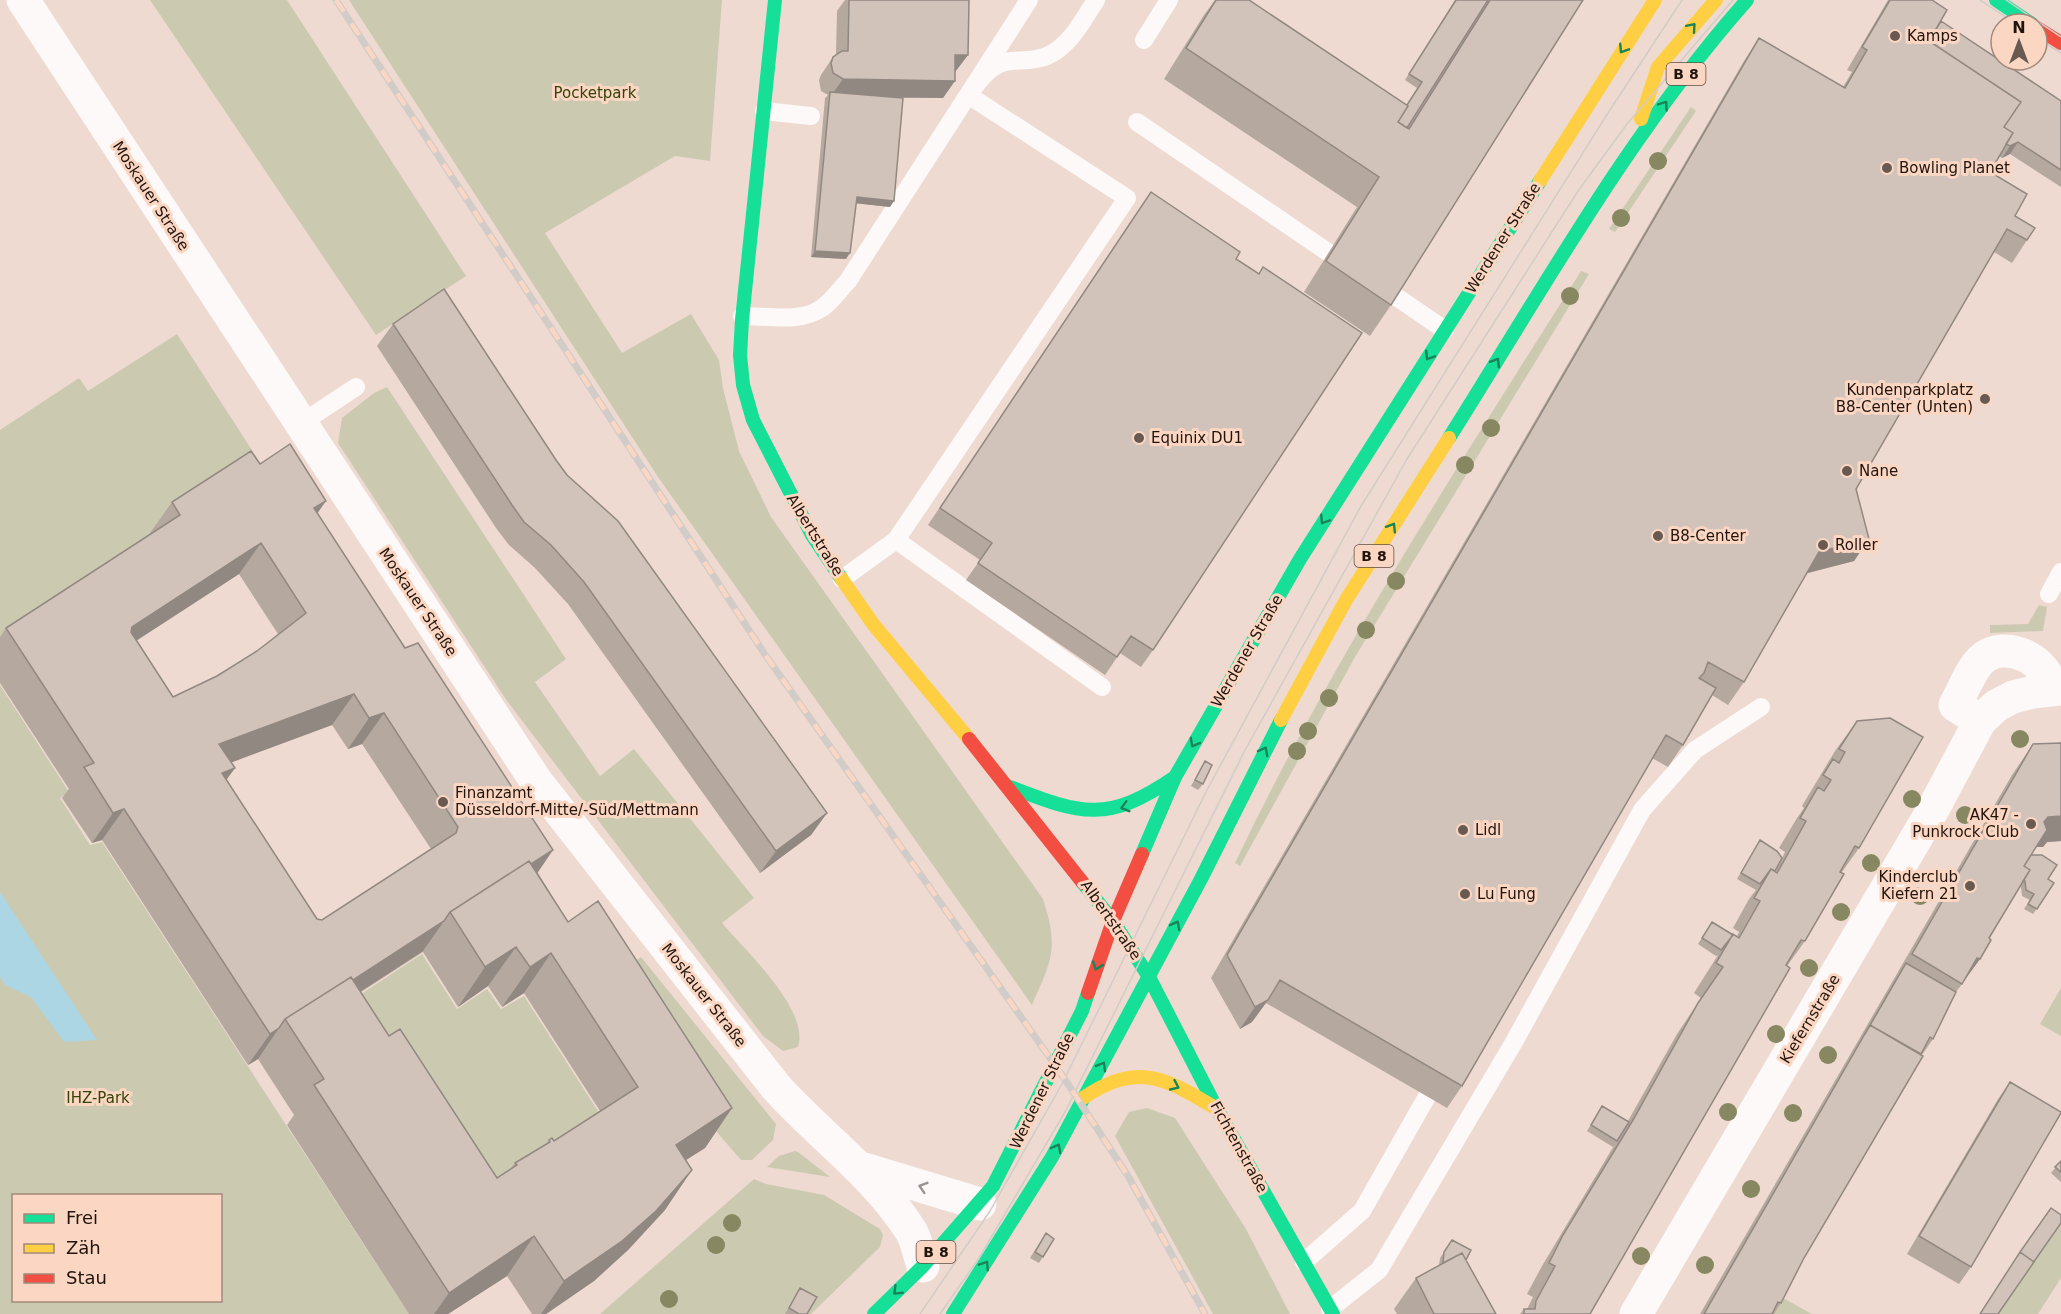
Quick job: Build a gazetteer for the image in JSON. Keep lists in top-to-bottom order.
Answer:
{
  "streets": {
    "main road": [
      "B 8",
      "Werdener Straße",
      "Albertstraße",
      "Fichtenstraße"
    ],
    "street": ["Moskauer Straße", "Kiefernstraße"]
  },
  "crossings": [
    ["B 8", "Albertstraße"],
    ["B 8", "Fichtenstraße"],
    ["Moskauer Straße", "Werdener Straße"],
    ["Werdener Straße", "Albertstraße"],
    ["Albertstraße", "Fichtenstraße"]
  ],
  "parks": ["Pocketpark", "IHZ-Park"],
  "places": [
    "Kamps",
    "Bowling Planet",
    "Kundenparkplatz B8-Center (Unten)",
    "Equinix DU1",
    "Nane",
    "B8-Center",
    "Roller",
    "Finanzamt Düsseldorf-Mitte/-Süd/Mettmann",
    "AK47 - Punkrock Club",
    "Lidl",
    "Kinderclub Kiefern 21",
    "Lu Fung"
  ],
  "legend": ["Frei", "Zäh", "Stau"],
  "north": "top"
}
